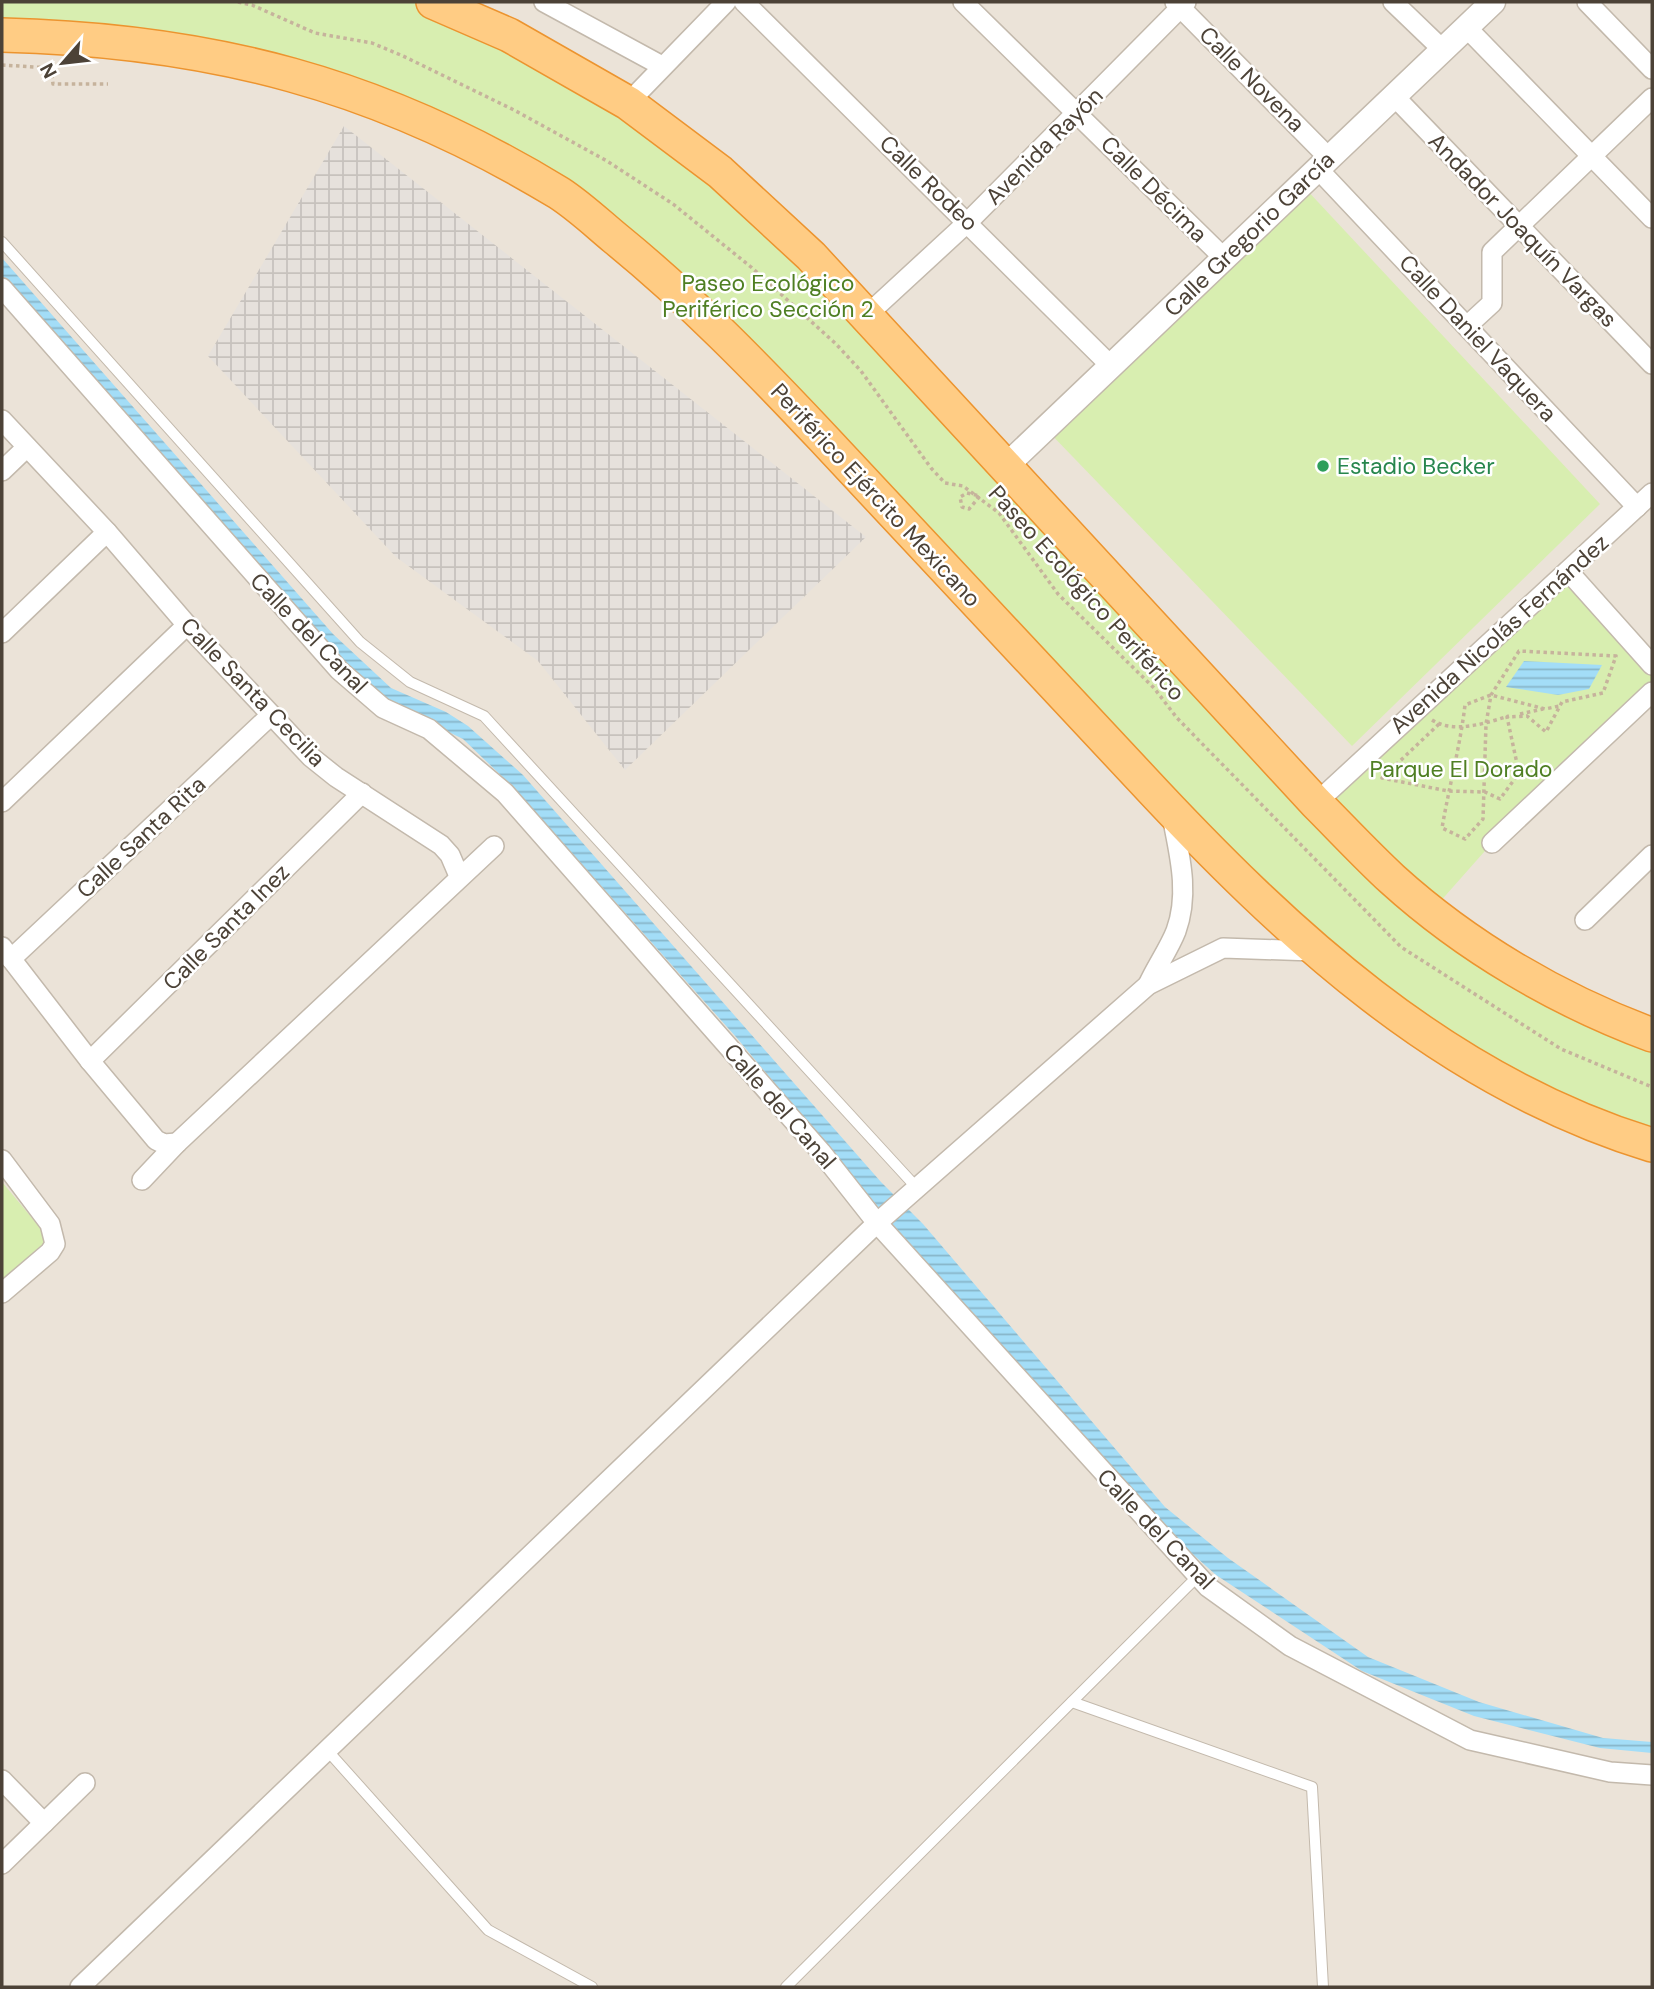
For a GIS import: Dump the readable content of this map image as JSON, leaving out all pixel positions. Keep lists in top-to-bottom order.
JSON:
{
  "streets": {
    "highway": ["Periférico Ejército Mexicano"],
    "street": [
      "Calle Novena",
      "Avenida Rayón",
      "Calle Rodeo",
      "Calle Décima",
      "Andador Joaquín Vargas",
      "Calle Gregorio García",
      "Calle Daniel Vaquera",
      "Calle del Canal",
      "Avenida Nicolás Fernández",
      "Calle Santa Cecilia",
      "Calle Santa Rita",
      "Calle Santa Inez"
    ],
    "path": ["Paseo Ecológico Periférico"]
  },
  "crossings": [
    ["Calle Novena", "Avenida Rayón"],
    ["Calle Novena", "Calle Gregorio García"],
    ["Calle Novena", "Calle Daniel Vaquera"],
    ["Avenida Rayón", "Calle Rodeo"],
    ["Avenida Rayón", "Calle Décima"],
    ["Calle Rodeo", "Calle Gregorio García"],
    ["Calle Décima", "Calle Gregorio García"],
    ["Andador Joaquín Vargas", "Calle Gregorio García"],
    ["Calle Gregorio García", "Calle Daniel Vaquera"],
    ["Calle Daniel Vaquera", "Avenida Nicolás Fernández"],
    ["Calle Santa Cecilia", "Calle Santa Rita"],
    ["Calle Santa Cecilia", "Calle Santa Inez"]
  ],
  "parks": ["Paseo Ecológico Periférico Sección 2", "Parque El Dorado"],
  "places": ["Estadio Becker"],
  "north": "bottom left"
}
